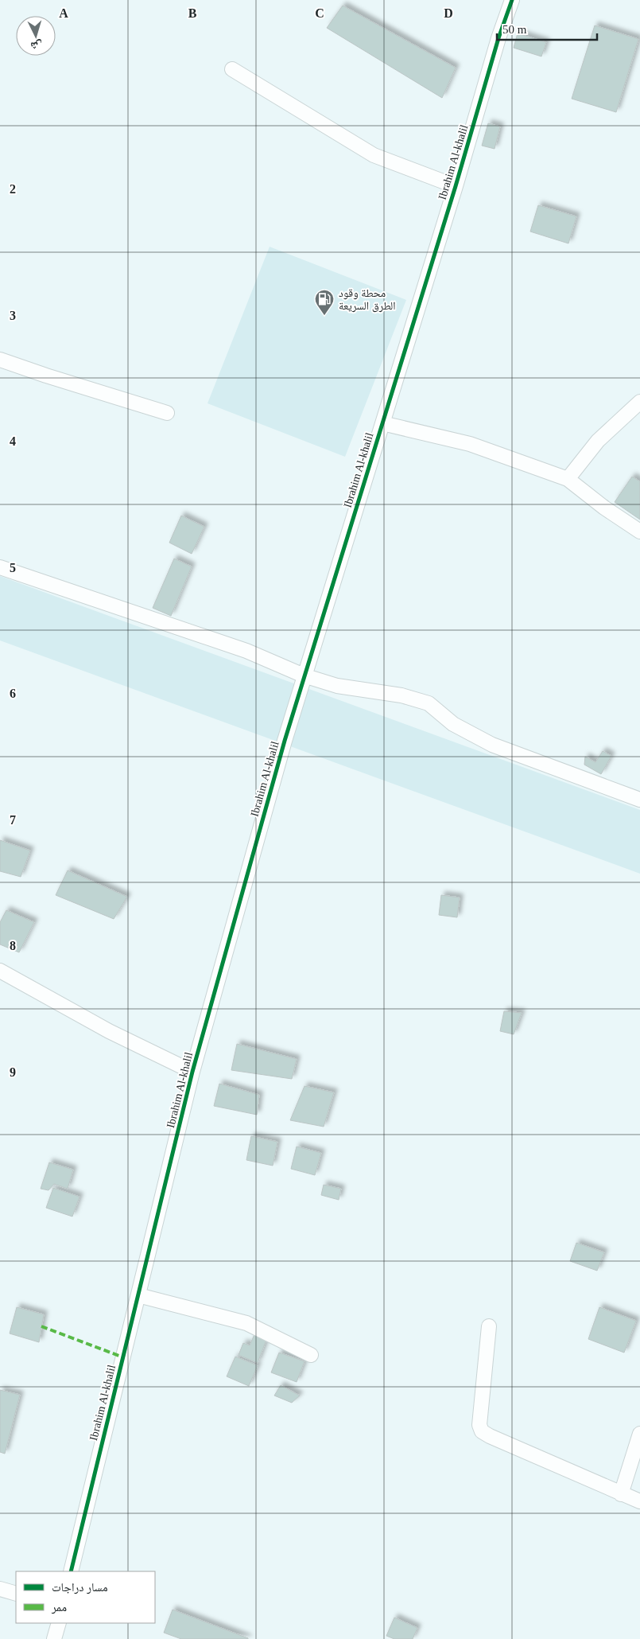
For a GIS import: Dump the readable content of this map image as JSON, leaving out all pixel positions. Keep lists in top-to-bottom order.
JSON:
{
  "streets": {
    "street": ["Ibrahim Al-khalil"]
  },
  "places": {
    "fuel station": ["محطة وقود الطرق السريعة"]
  },
  "legend": ["مسار دراجات", "ممر"],
  "scale_bar": "50 m",
  "north": "bottom",
  "grid": {
    "columns": [
      "A",
      "B",
      "C",
      "D"
    ],
    "rows": [
      "2",
      "3",
      "4",
      "5",
      "6",
      "7",
      "8",
      "9"
    ]
  }
}
